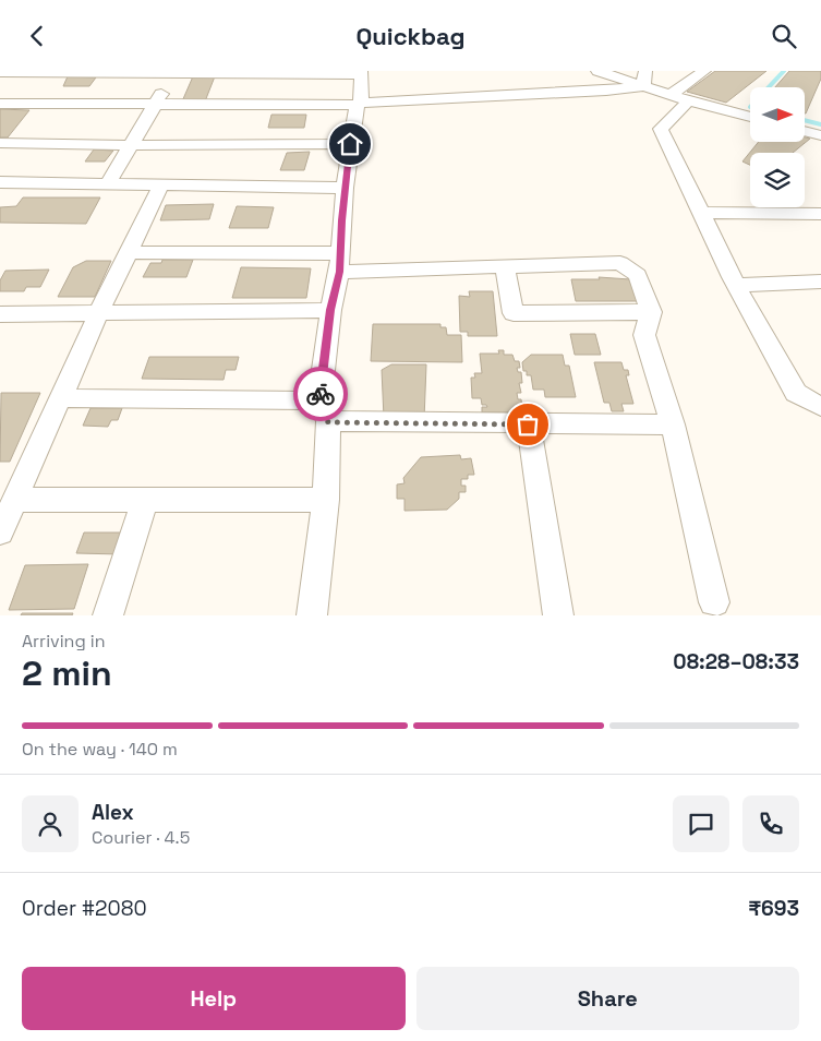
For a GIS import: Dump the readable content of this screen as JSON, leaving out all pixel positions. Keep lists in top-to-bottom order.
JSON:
{
  "north": "right",
  "page": {
    "header": "Quickbag",
    "heading": ["2 min", "Arriving in", "08:28–08:33"],
    "panel": [
      "Alex",
      "Courier · 4.5",
      "Order #2080",
      "₹693"
    ],
    "bar": "On the way · 140 m",
    "buttons": ["Help", "Share"]
  }
}
